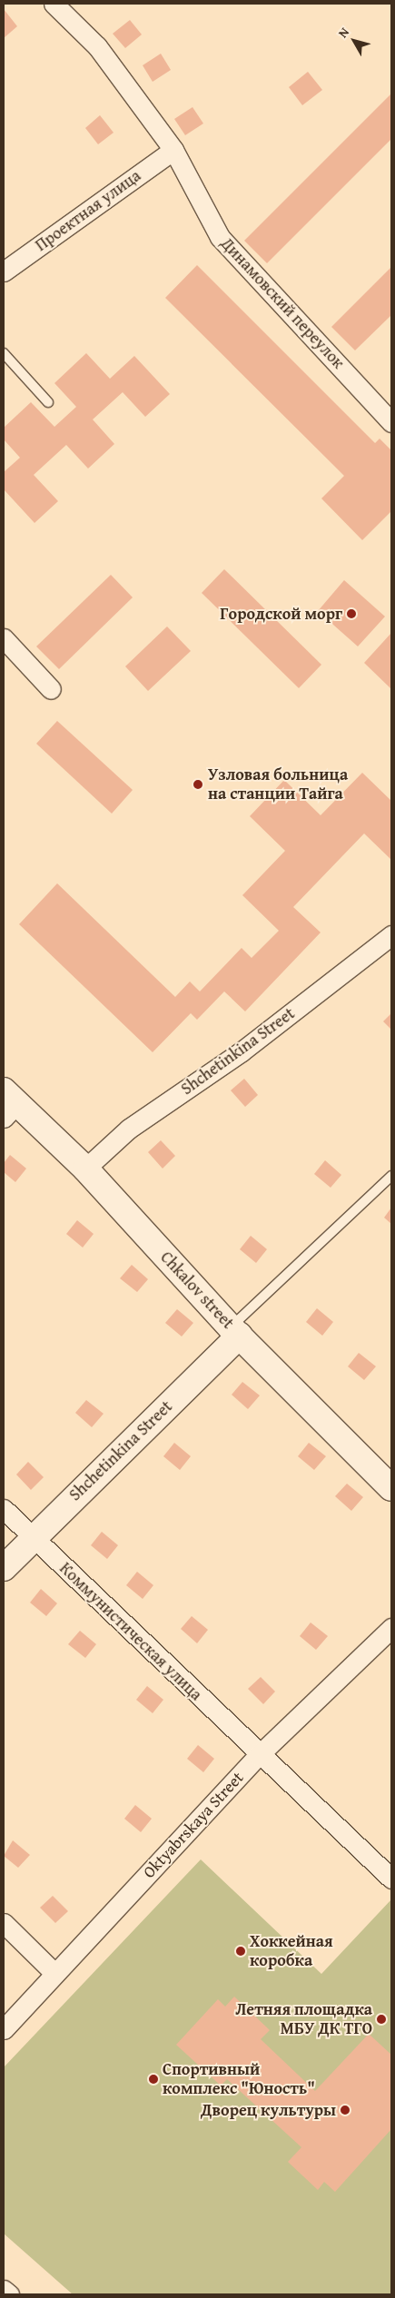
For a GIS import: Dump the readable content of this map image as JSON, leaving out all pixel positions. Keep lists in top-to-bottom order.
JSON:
{
  "streets": {
    "street": [
      "Проектная улица",
      "Динамовский переулок",
      "Shchetinkina Street",
      "Chkalov street",
      "Коммунистическая улица",
      "Oktyabrskaya Street"
    ]
  },
  "crossings": [
    ["Проектная улица", "Динамовский переулок"],
    ["Shchetinkina Street", "Chkalov street"],
    ["Shchetinkina Street", "Коммунистическая улица"],
    ["Коммунистическая улица", "Oktyabrskaya Street"]
  ],
  "places": [
    "Городской морг",
    "Узловая больница на станции Тайга",
    "Хоккейная коробка",
    "Летняя площадка МБУ ДК ТГО",
    "Спортивный комплекс \"Юность\"",
    "Дворец культуры"
  ],
  "north": "top left"
}
